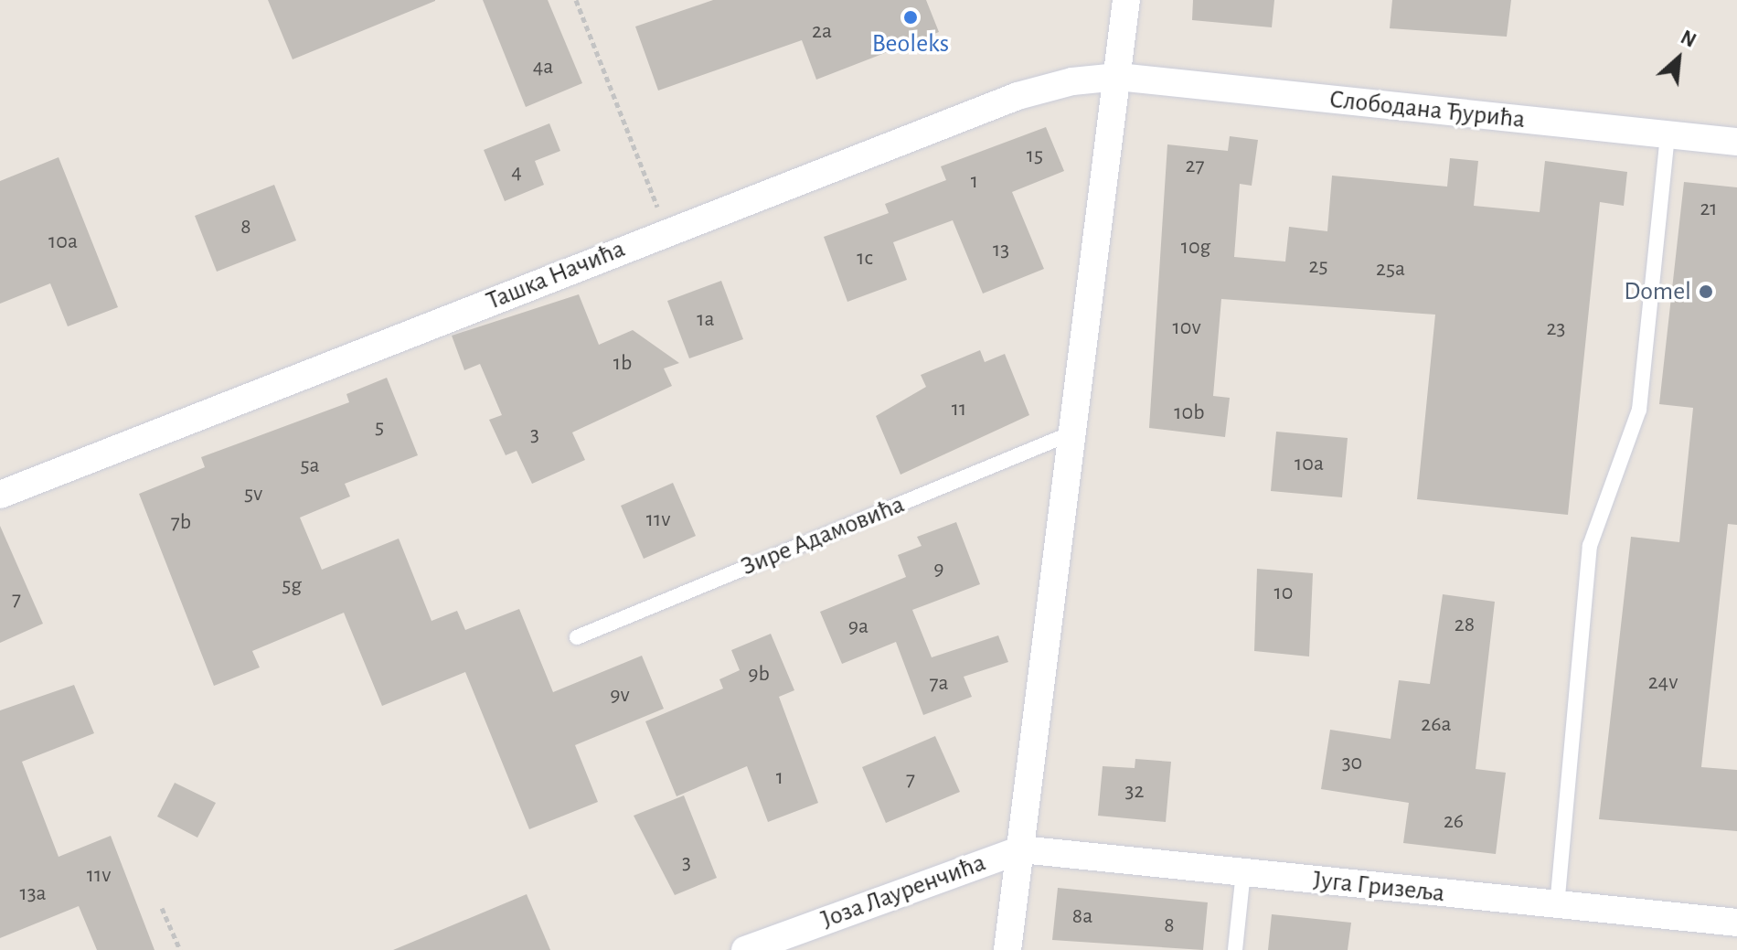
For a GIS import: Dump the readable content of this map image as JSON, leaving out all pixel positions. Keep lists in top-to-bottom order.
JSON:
{
  "streets": {
    "street": [
      "Слободана Ђурића",
      "Ташка Начића",
      "Југа Гризеља",
      "Јоза Лауренчића"
    ],
    "lane": ["Зире Адамовића"]
  },
  "crossings": [
    ["Слободана Ђурића", "Ташка Начића"],
    ["Југа Гризеља", "Јоза Лауренчића"]
  ],
  "places": ["Beoleks", "Domel"],
  "house_numbers": [
    "2a",
    "4a",
    "15",
    "27",
    "4",
    "1",
    "21",
    "8",
    "10a",
    "10g",
    "13",
    "1c",
    "25",
    "25a",
    "1a",
    "10v",
    "23",
    "1b",
    "11",
    "10b",
    "5",
    "3",
    "10a",
    "5a",
    "5v",
    "11v",
    "7b",
    "9",
    "5g",
    "10",
    "7",
    "28",
    "9a",
    "9b",
    "24v",
    "7a",
    "9v",
    "26a",
    "30",
    "1",
    "7",
    "32",
    "26",
    "3",
    "11v",
    "13a",
    "8a",
    "8"
  ],
  "north": "top right"
}
